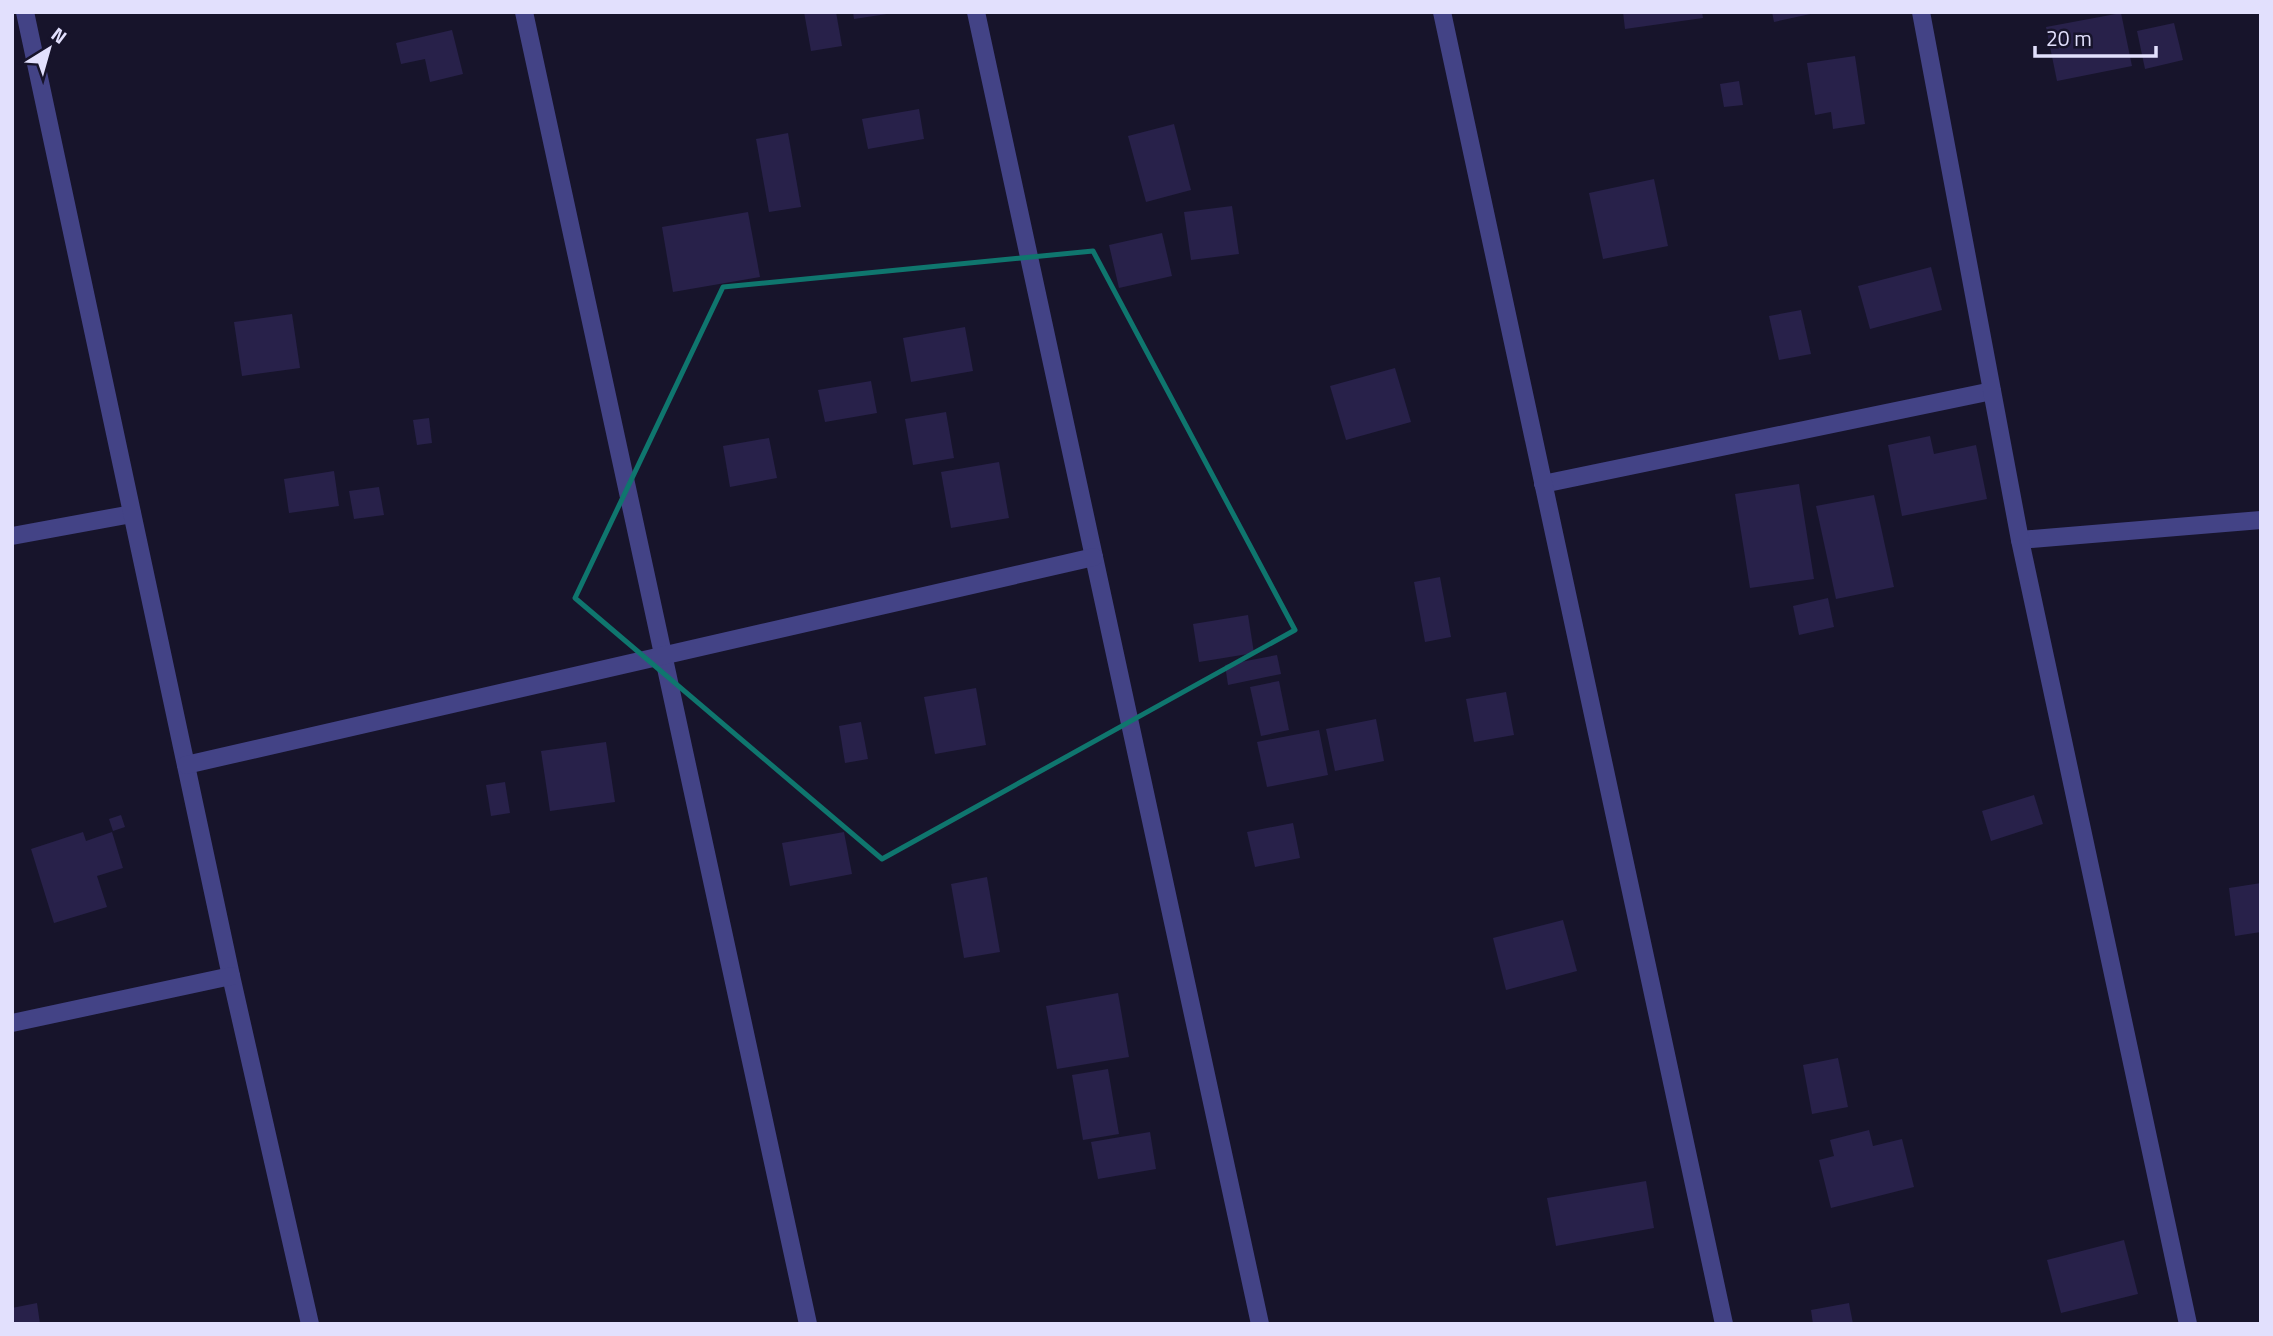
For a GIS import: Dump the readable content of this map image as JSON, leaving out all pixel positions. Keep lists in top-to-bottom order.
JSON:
{
  "scale_bar": "20 m",
  "north": "top right"
}
